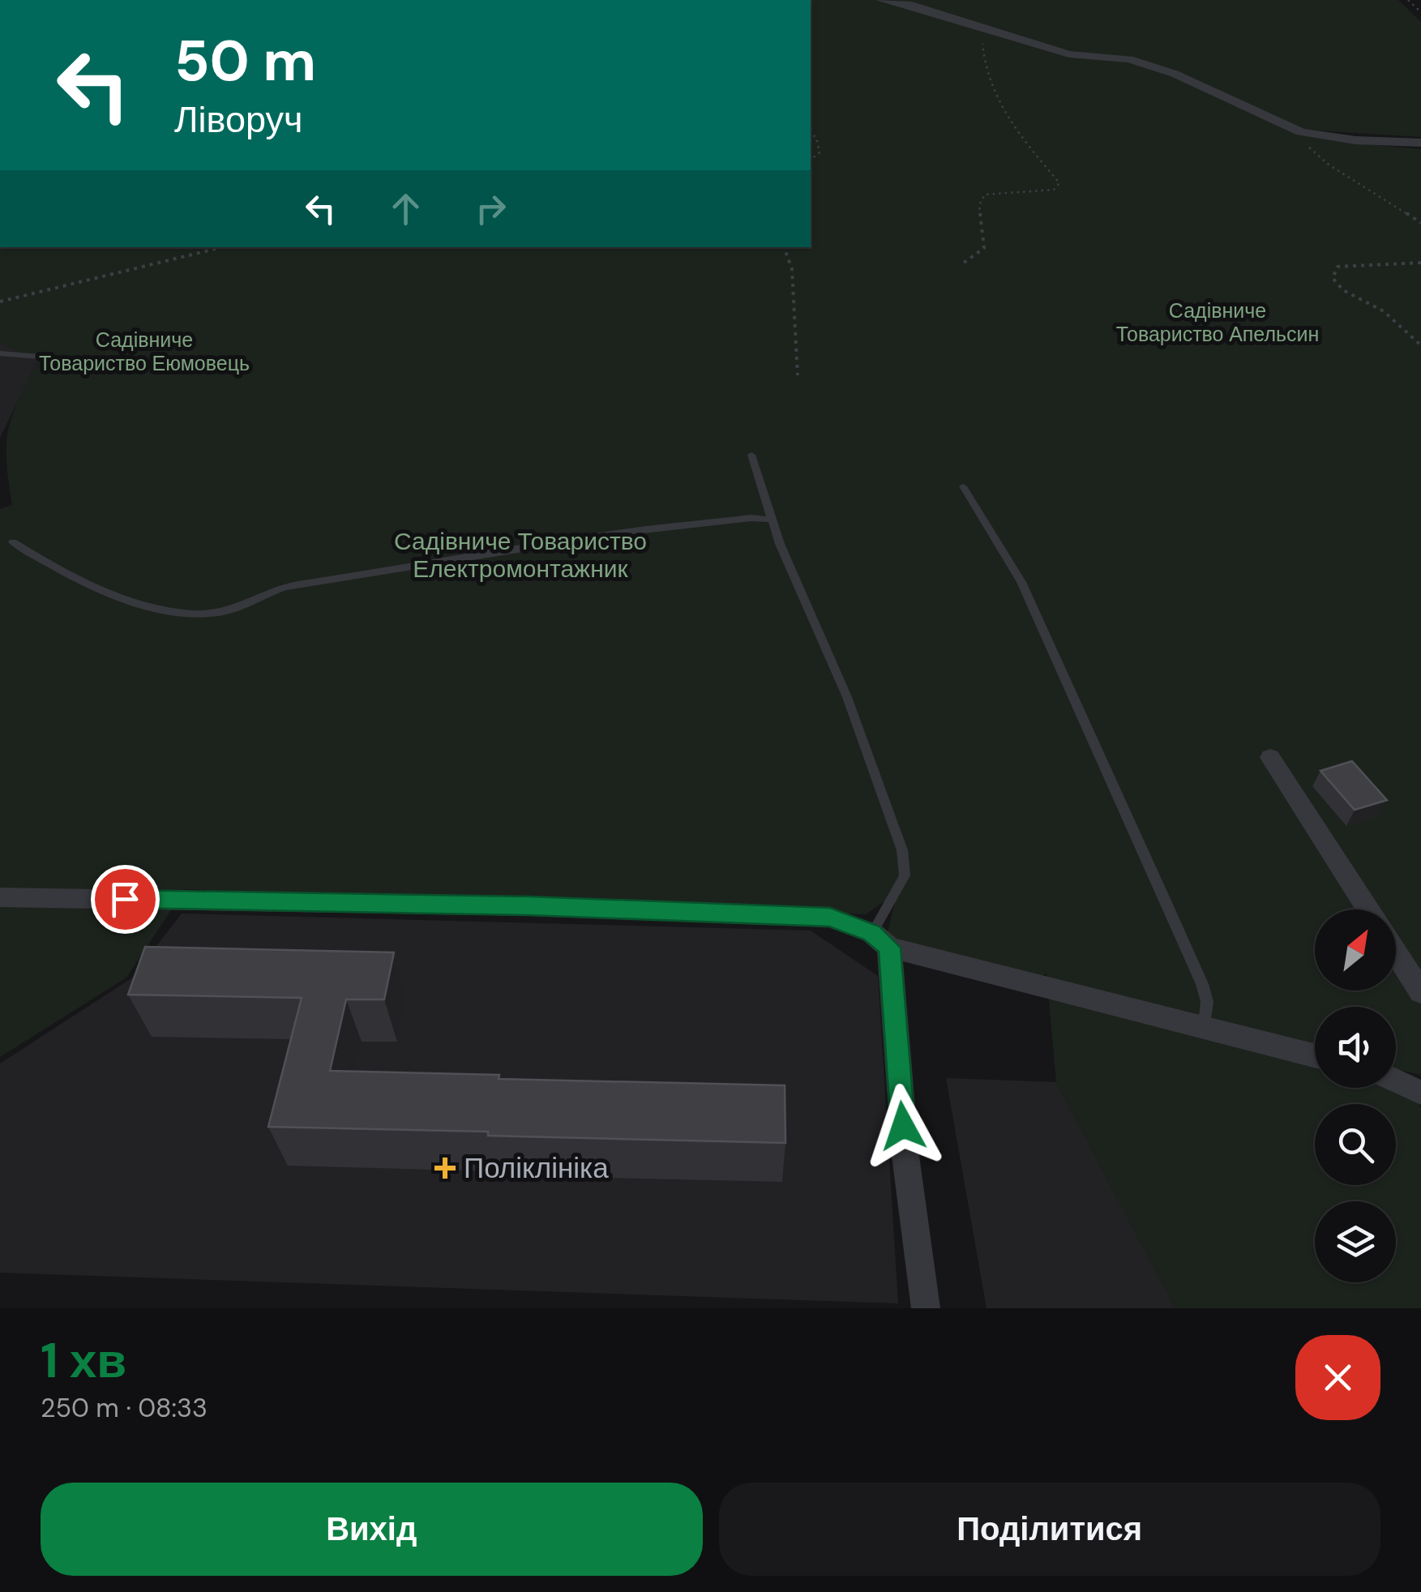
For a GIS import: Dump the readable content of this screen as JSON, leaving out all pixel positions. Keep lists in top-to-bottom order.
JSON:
{
  "parks": ["Садівниче Товариство Апельсин", "Садівниче Товариство Еюмовець", "Садівниче Товариство Електромонтажник"],
  "places": {
    "health": ["Поліклініка"]
  },
  "north": "top right",
  "page": {
    "turn": ["50 m", "Ліворуч"],
    "heading": ["1 хв", "250 m · 08:33"],
    "buttons": ["Вихід", "Поділитися"]
  }
}
